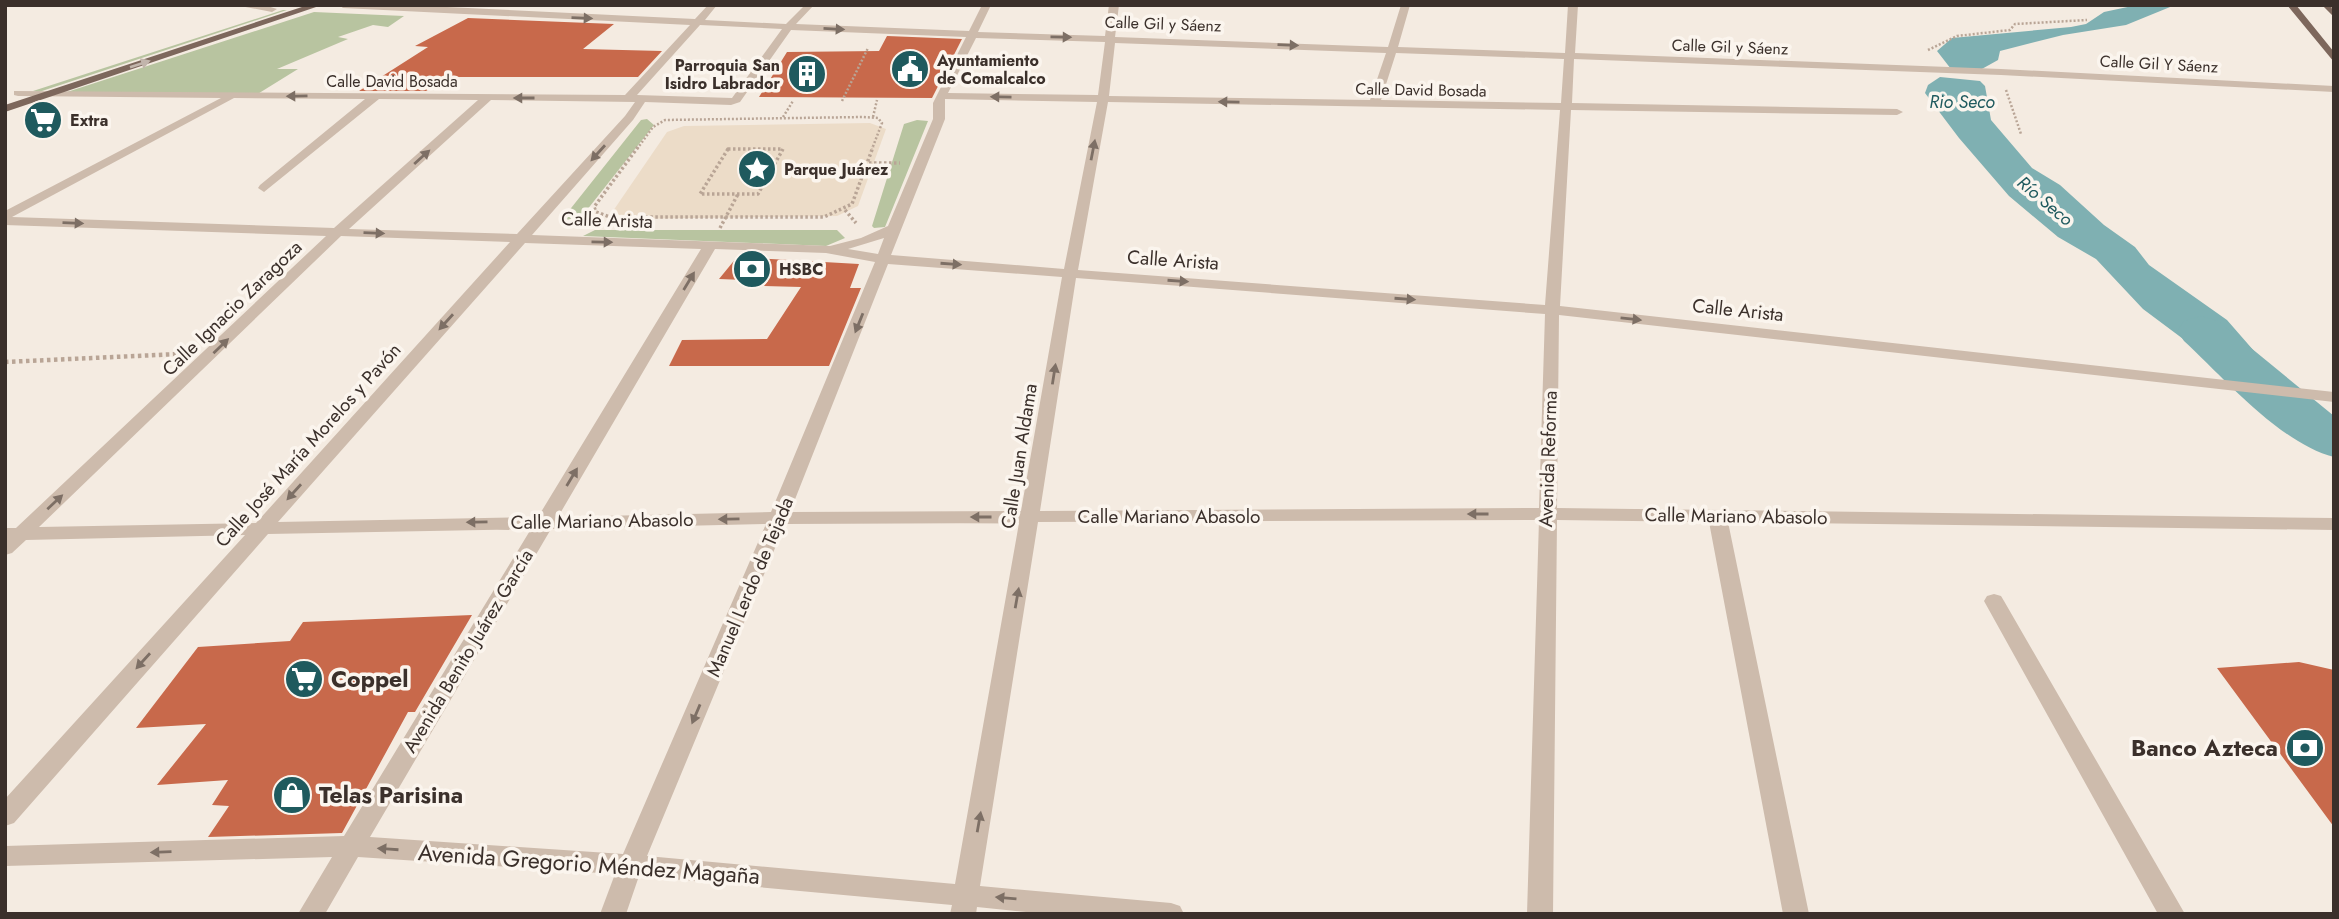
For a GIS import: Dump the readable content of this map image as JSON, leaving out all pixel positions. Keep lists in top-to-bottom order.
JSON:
{
  "streets": {
    "street": [
      "Calle Gil y Sáenz",
      "Calle Gil Y Sáenz",
      "Calle David Bosada",
      "Calle Arista",
      "Calle Ignacio Zaragoza",
      "Calle José María Morelos y Pavón",
      "Calle Juan Aldama",
      "Avenida Reforma",
      "Calle Mariano Abasolo",
      "Manuel Lerdo de Tejada",
      "Avenida Benito Juárez García",
      "Avenida Gregorio Méndez Magaña"
    ]
  },
  "crossings": [
    ["Calle Gil y Sáenz", "Calle Gil Y Sáenz"],
    ["Calle Gil y Sáenz", "Calle David Bosada"],
    ["Calle Gil y Sáenz", "Calle José María Morelos y Pavón"],
    ["Calle Gil y Sáenz", "Calle Juan Aldama"],
    ["Calle Gil y Sáenz", "Avenida Reforma"],
    ["Calle Gil y Sáenz", "Manuel Lerdo de Tejada"],
    ["Calle David Bosada", "Calle Ignacio Zaragoza"],
    ["Calle David Bosada", "Calle José María Morelos y Pavón"],
    ["Calle David Bosada", "Calle Juan Aldama"],
    ["Calle David Bosada", "Avenida Reforma"],
    ["Calle David Bosada", "Manuel Lerdo de Tejada"],
    ["Calle Arista", "Calle Ignacio Zaragoza"],
    ["Calle Arista", "Calle José María Morelos y Pavón"],
    ["Calle Arista", "Calle Juan Aldama"],
    ["Calle Arista", "Avenida Reforma"],
    ["Calle Arista", "Manuel Lerdo de Tejada"],
    ["Calle Arista", "Avenida Benito Juárez García"],
    ["Calle Ignacio Zaragoza", "Calle Mariano Abasolo"],
    ["Calle José María Morelos y Pavón", "Calle Mariano Abasolo"],
    ["Calle Juan Aldama", "Calle Mariano Abasolo"],
    ["Calle Juan Aldama", "Avenida Gregorio Méndez Magaña"],
    ["Avenida Reforma", "Calle Mariano Abasolo"],
    ["Calle Mariano Abasolo", "Manuel Lerdo de Tejada"],
    ["Calle Mariano Abasolo", "Avenida Benito Juárez García"],
    ["Manuel Lerdo de Tejada", "Avenida Gregorio Méndez Magaña"],
    ["Avenida Benito Juárez García", "Avenida Gregorio Méndez Magaña"]
  ],
  "one_way": [
    "Calle Gil y Sáenz",
    "Calle David Bosada",
    "Calle Arista",
    "Calle Ignacio Zaragoza",
    "Calle José María Morelos y Pavón",
    "Calle Juan Aldama",
    "Calle Mariano Abasolo",
    "Manuel Lerdo de Tejada",
    "Avenida Benito Juárez García",
    "Avenida Gregorio Méndez Magaña"
  ],
  "water": ["Rio Seco", "Río Seco"],
  "places": {
    "public building": ["Ayuntamiento de Comalcalco"],
    "building": ["Parroquia San Isidro Labrador"],
    "supermarket": ["Extra", "Coppel"],
    "place": ["Parque Juárez"],
    "bank": ["HSBC", "Banco Azteca"],
    "shop": ["Telas Parisina"]
  }
}
